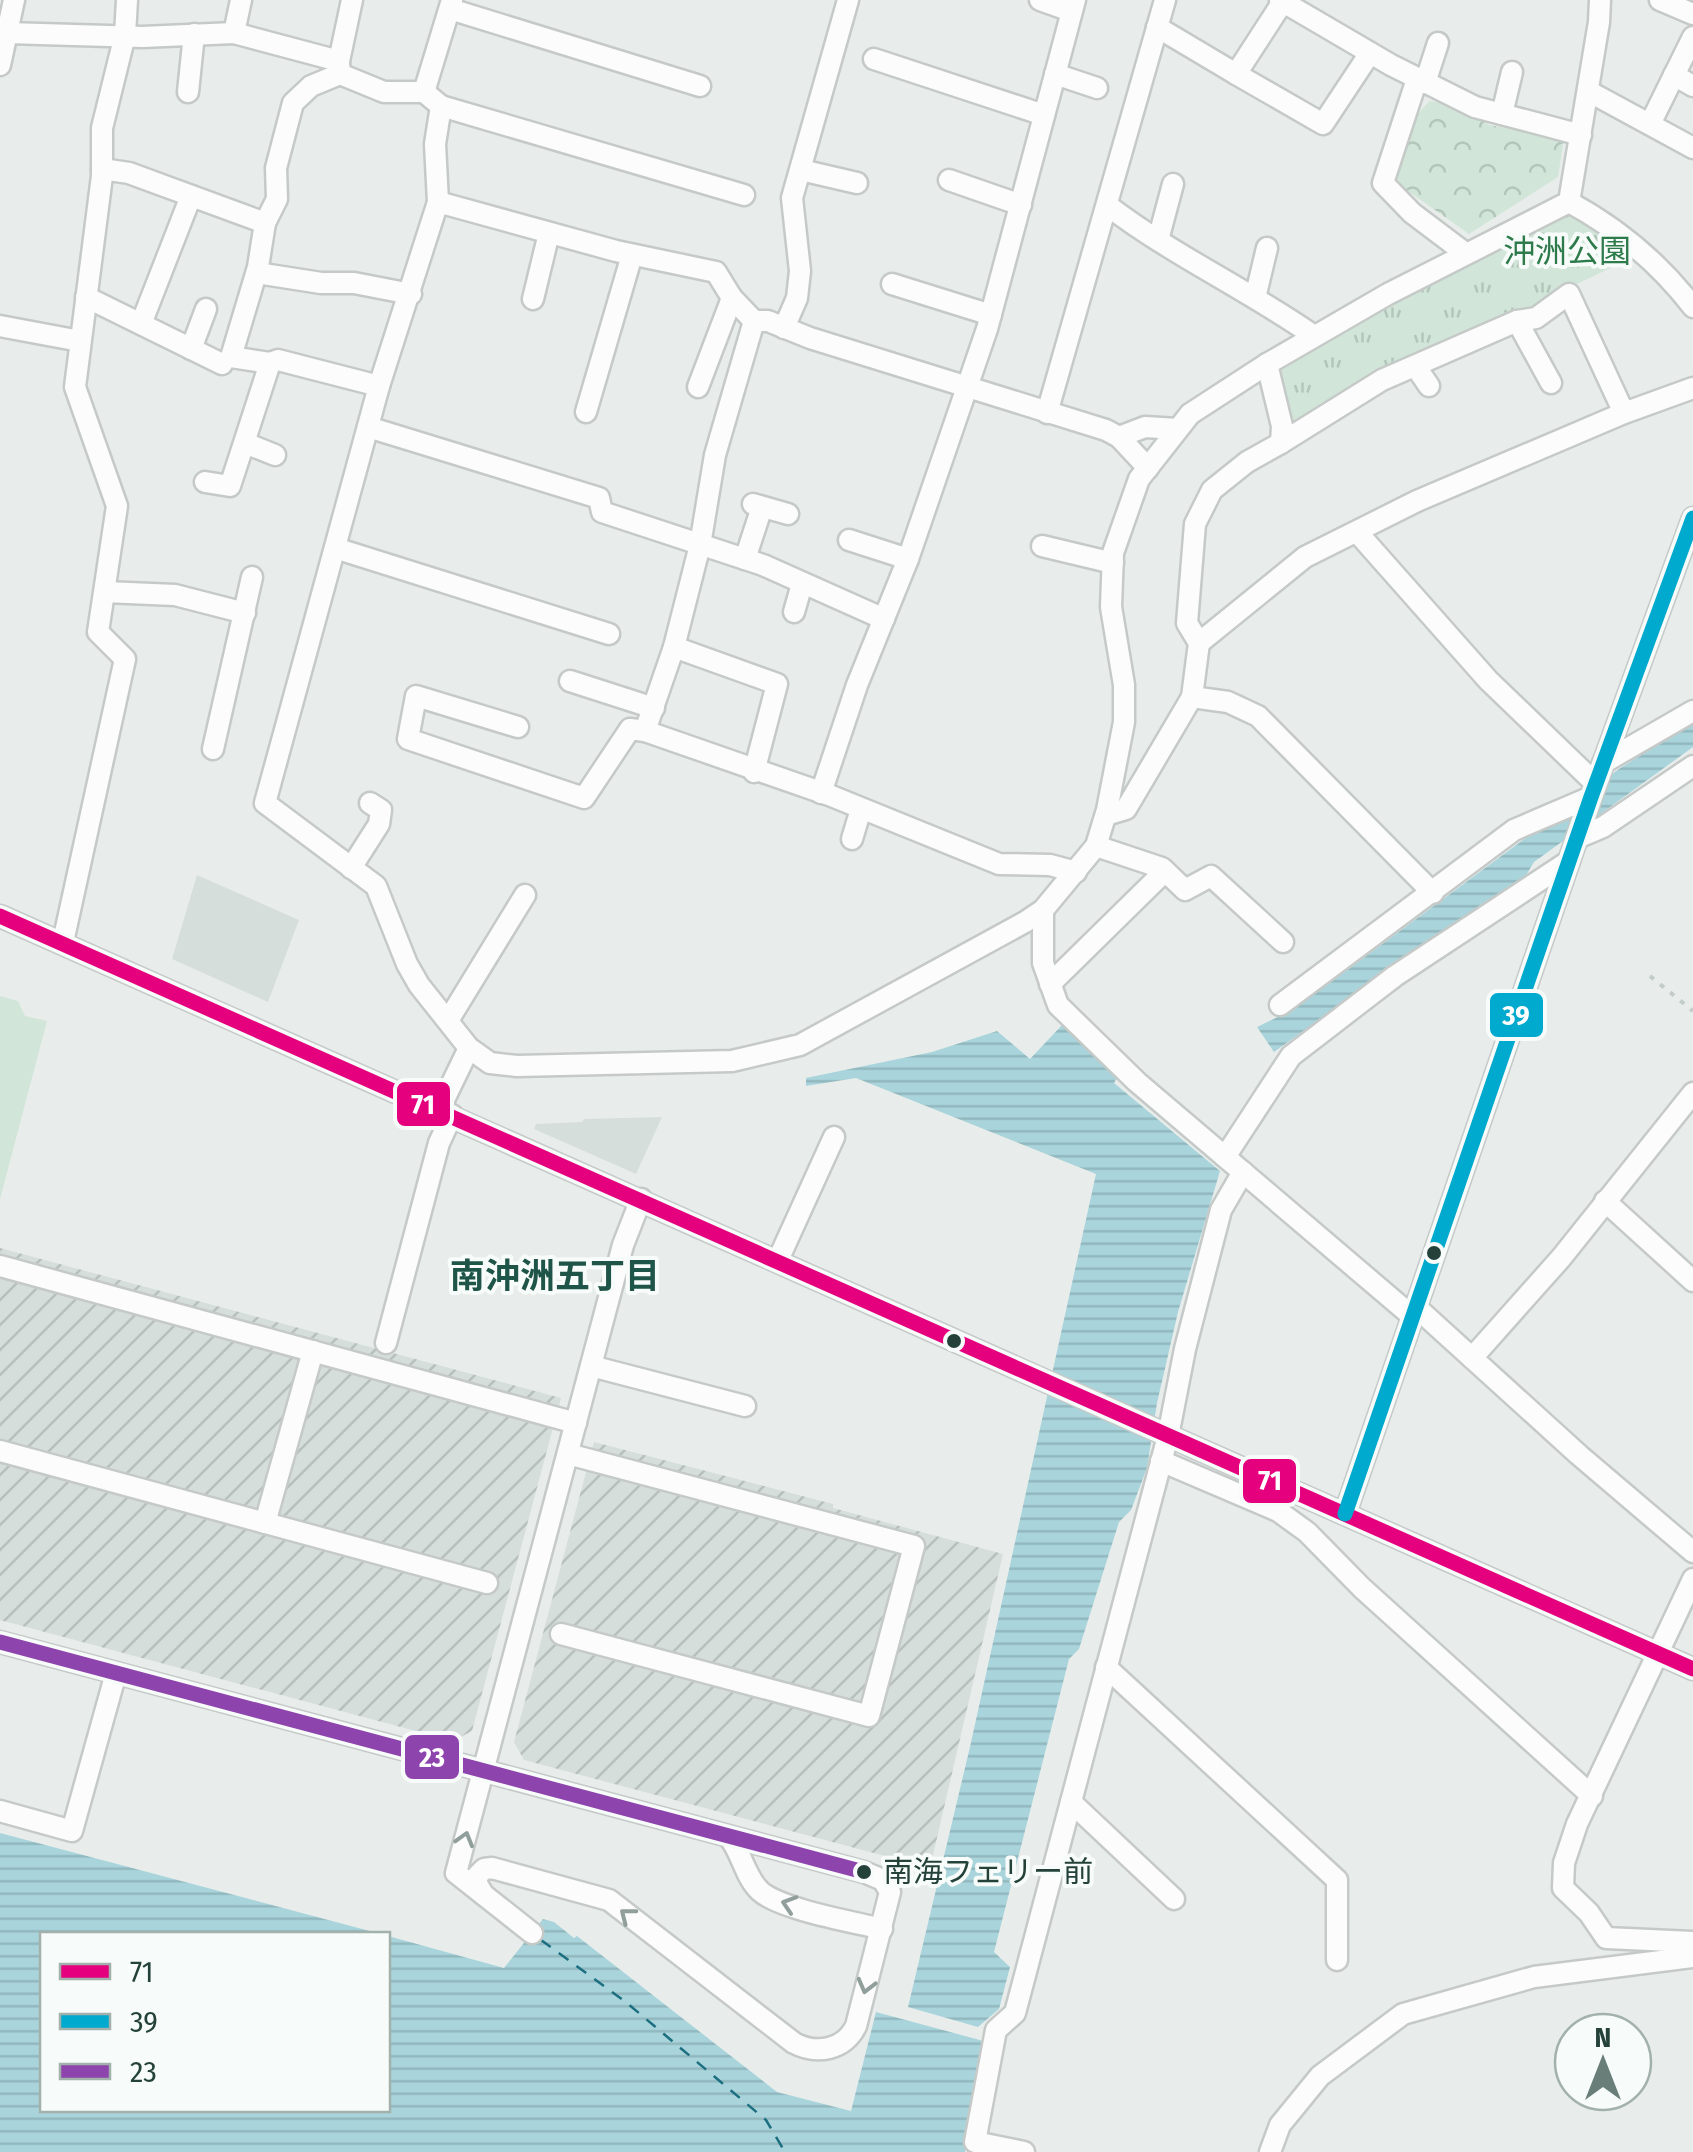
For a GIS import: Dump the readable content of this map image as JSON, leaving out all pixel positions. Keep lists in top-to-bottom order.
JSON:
{
  "districts": ["南沖洲五丁目"],
  "parks": ["沖洲公園"],
  "places": ["南海フェリー前"],
  "lines": ["transit line 39", "transit line 71", "transit line 23"],
  "legend": ["71", "39", "23"],
  "north": "top"
}
